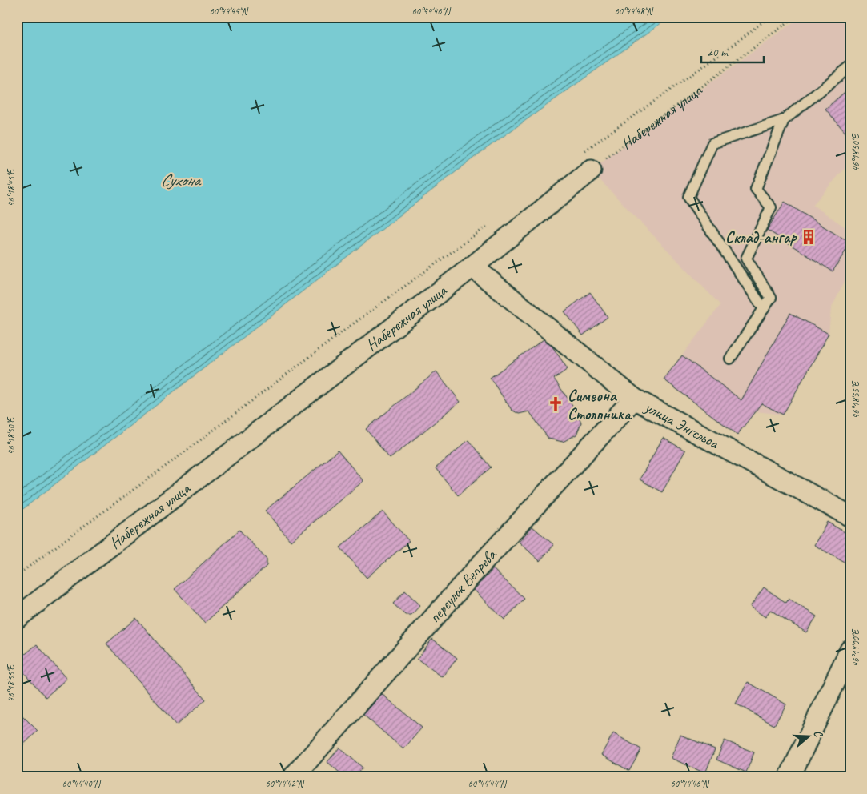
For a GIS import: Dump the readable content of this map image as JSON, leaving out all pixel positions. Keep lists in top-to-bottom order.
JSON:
{
  "streets": {
    "street": ["Набережная улица", "улица Энгельса", "переулок Вепрева"]
  },
  "crossings": [
    ["Набережная улица", "улица Энгельса"],
    ["улица Энгельса", "переулок Вепрева"]
  ],
  "water": ["Сухона"],
  "places": {
    "building": ["Склад-ангар"],
    "church": ["Симеона Столпника"]
  },
  "scale_bar": "20 m",
  "north": "right",
  "coordinates": [
    "60°44'44\"N",
    "60°44'46\"N",
    "60°44'48\"N",
    "46°18'50\"E",
    "46°18'45\"E",
    "46°18'55\"E",
    "46°19'00\"E",
    "60°44'40\"N",
    "60°44'42\"N"
  ]
}
